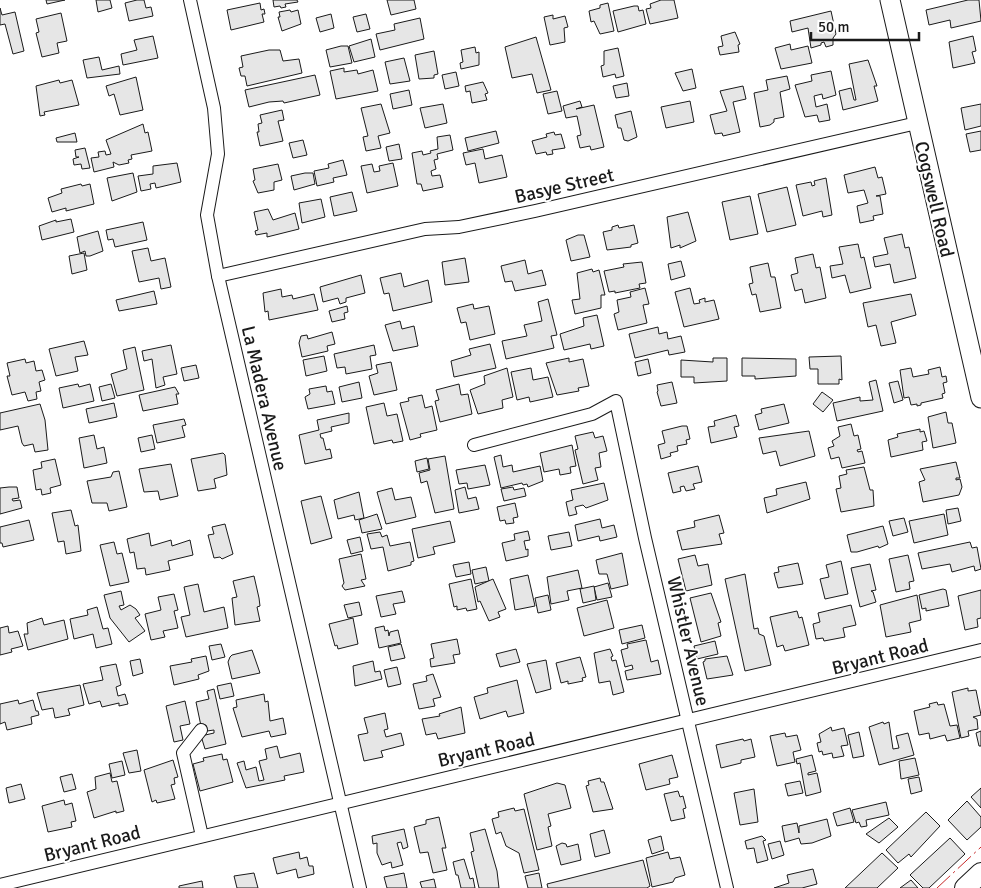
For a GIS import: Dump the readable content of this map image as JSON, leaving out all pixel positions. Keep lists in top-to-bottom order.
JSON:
{
  "streets": {
    "street": [
      "Basye Street",
      "Cogswell Road",
      "La Madera Avenue",
      "Whistler Avenue",
      "Bryant Road"
    ]
  },
  "crossings": [
    ["Basye Street", "Cogswell Road"],
    ["Basye Street", "La Madera Avenue"],
    ["La Madera Avenue", "Bryant Road"],
    ["Whistler Avenue", "Bryant Road"]
  ],
  "scale_bar": "50 m"
}
